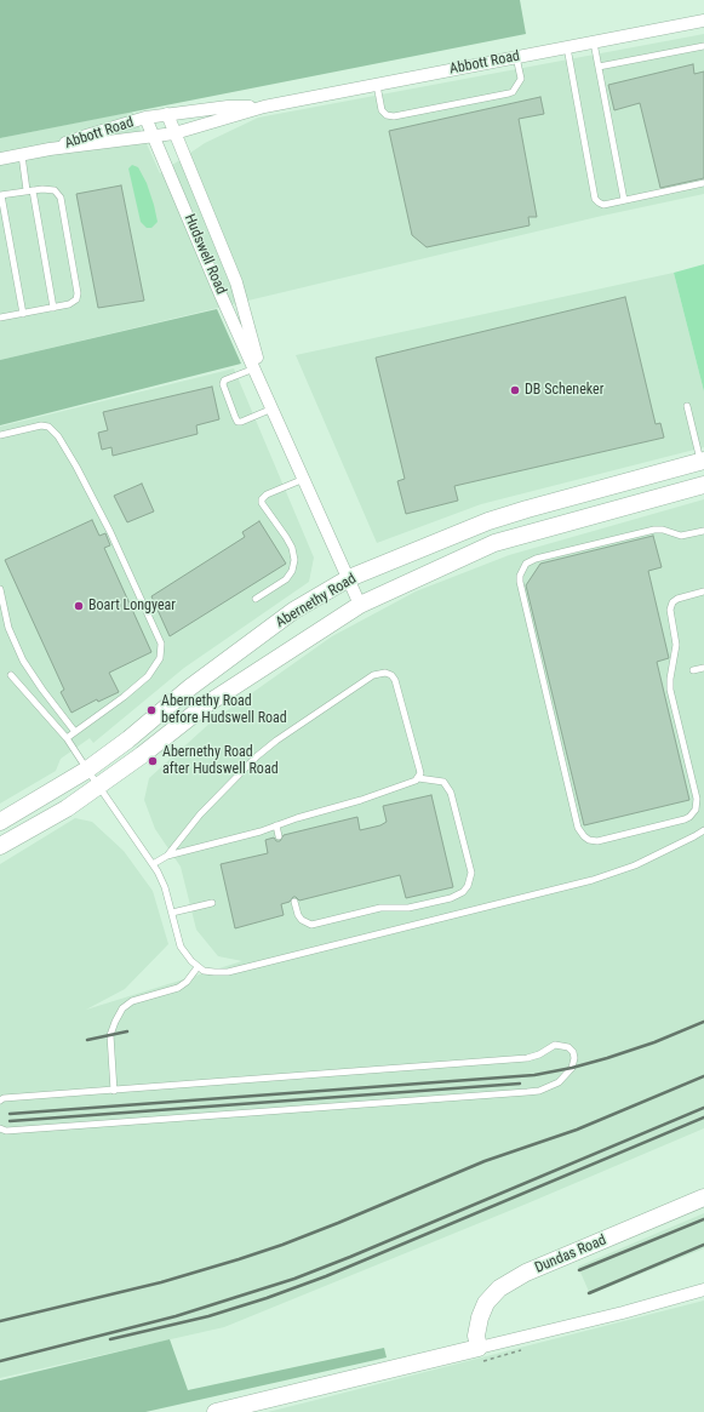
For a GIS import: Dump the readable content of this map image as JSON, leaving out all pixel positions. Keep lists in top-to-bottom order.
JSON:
{
  "streets": {
    "main road": ["Abernethy Road", "Dundas Road"],
    "street": ["Abbott Road", "Hudswell Road"]
  },
  "crossings": [
    ["Abbott Road", "Hudswell Road"],
    ["Hudswell Road", "Abernethy Road"]
  ],
  "places": [
    "DB Scheneker",
    "Boart Longyear",
    "Abernethy Road before Hudswell Road",
    "Abernethy Road after Hudswell Road"
  ]
}
